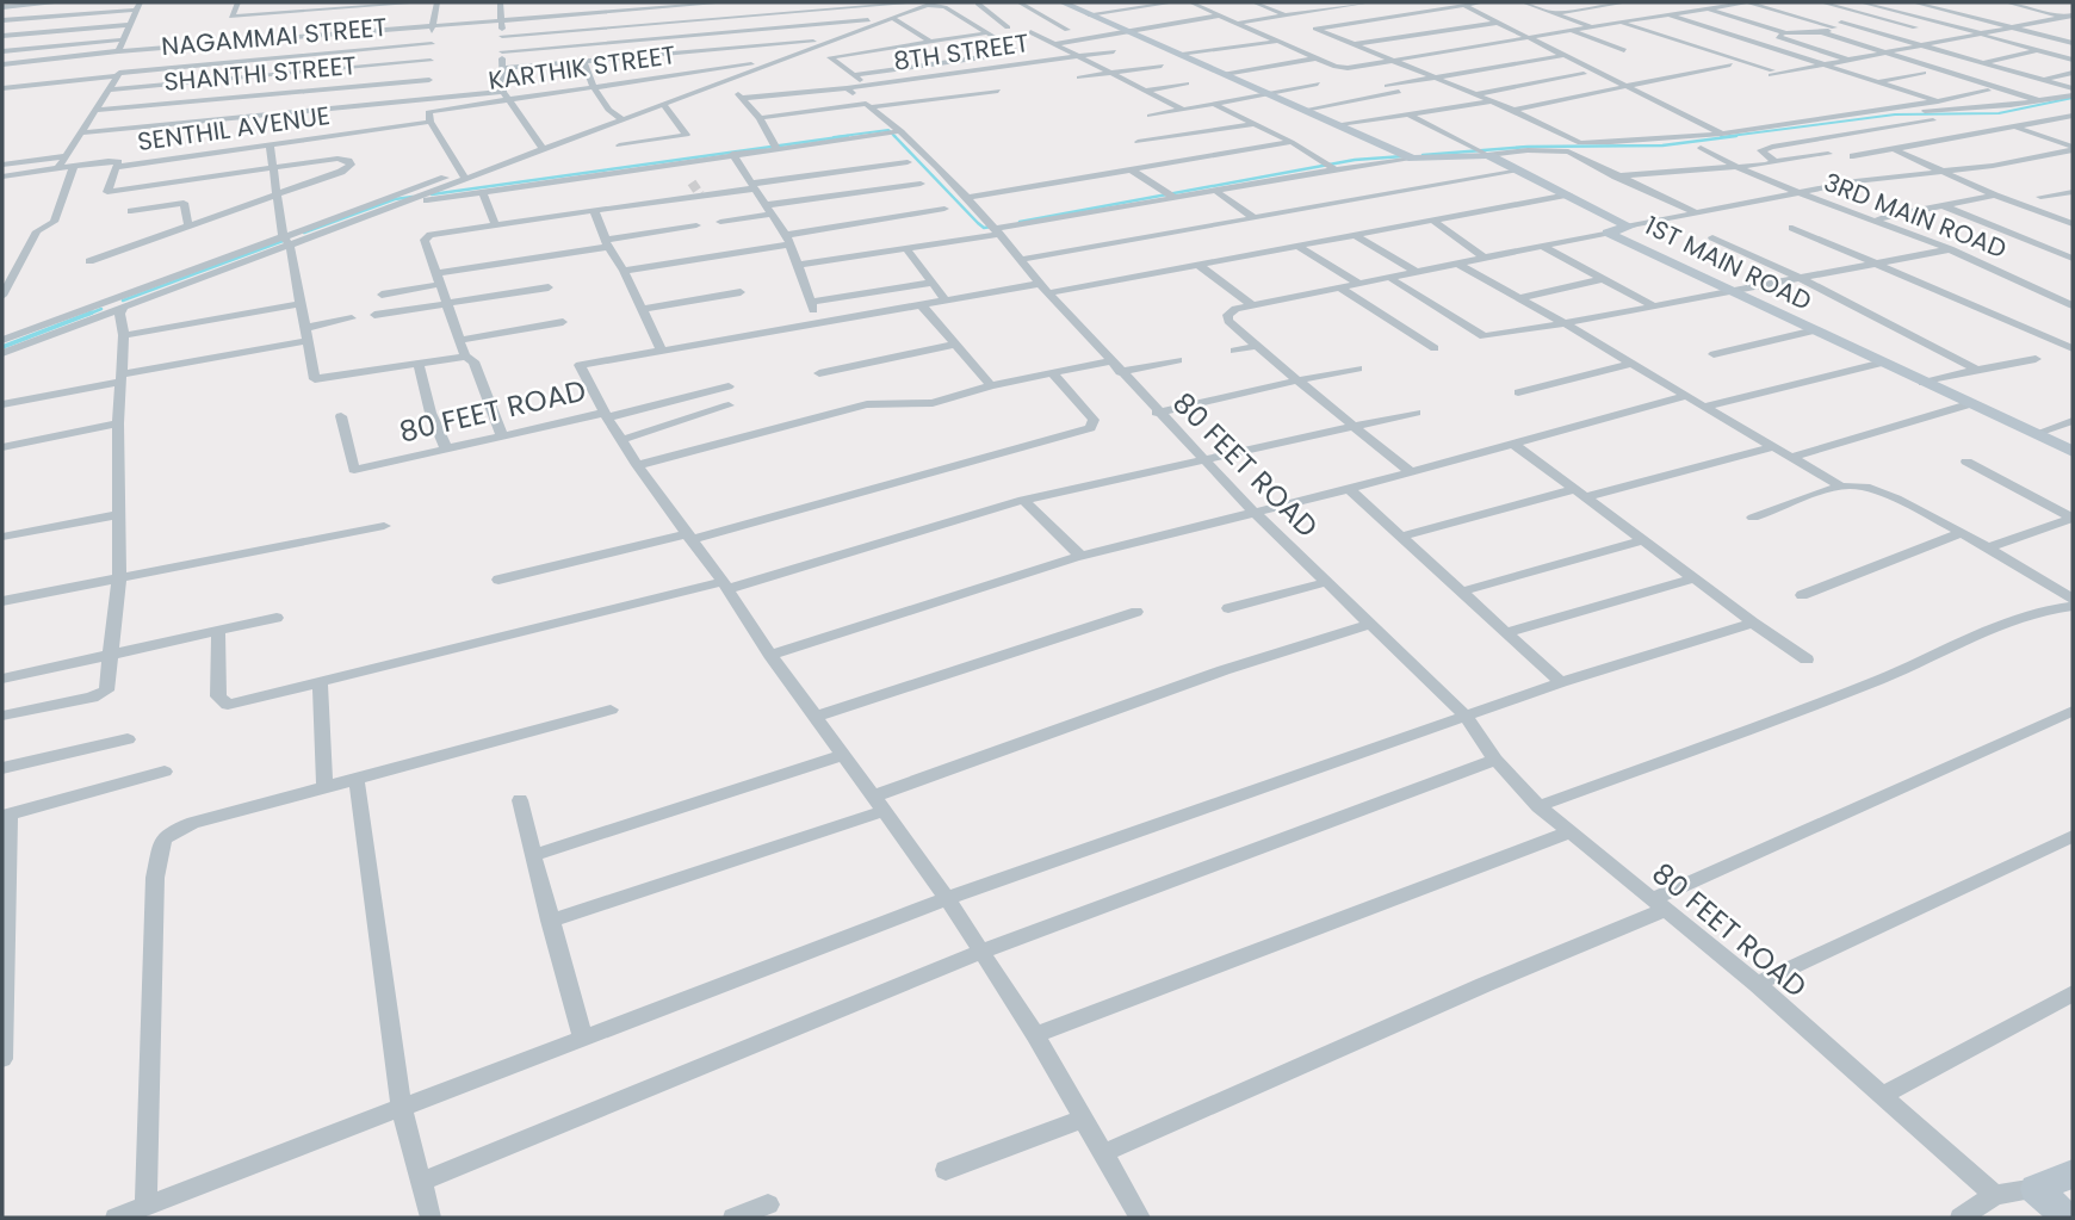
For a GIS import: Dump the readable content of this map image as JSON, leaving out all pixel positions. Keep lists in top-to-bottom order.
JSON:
{
  "streets": {
    "main road": ["1ST MAIN ROAD"],
    "street": [
      "NAGAMMAI STREET",
      "8TH STREET",
      "KARTHIK STREET",
      "SHANTHI STREET",
      "SENTHIL AVENUE",
      "3RD MAIN ROAD",
      "80 FEET ROAD"
    ]
  },
  "crossings": [
    ["KARTHIK STREET", "SENTHIL AVENUE"]
  ]
}
